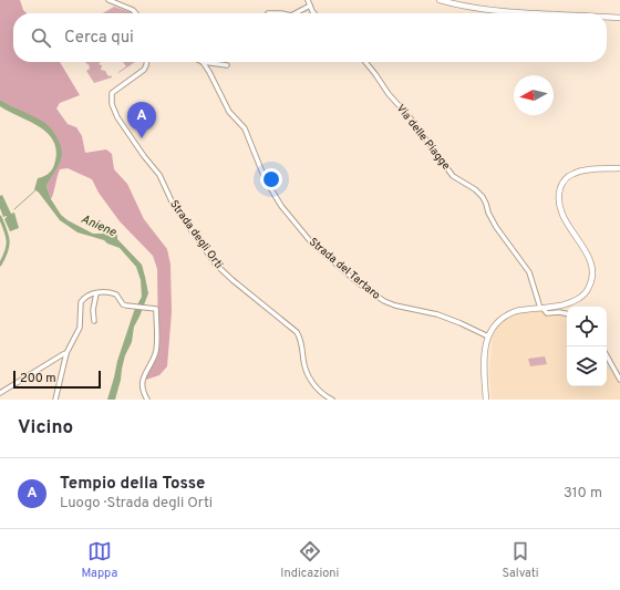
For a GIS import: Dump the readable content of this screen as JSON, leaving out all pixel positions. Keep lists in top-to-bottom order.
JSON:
{
  "streets": {
    "street": ["Via delle Piagge", "Strada degli Orti", "Strada del Tartaro"]
  },
  "water": ["Aniene"],
  "scale_bar": "200 m",
  "north": "left",
  "page": {
    "search": "Cerca qui",
    "pins": "A",
    "scale": "200 m",
    "heading": "Vicino",
    "list": [
      {
        "mark": "A",
        "name": "Tempio della Tosse",
        "note": "Luogo · Strada degli Orti",
        "value": "310 m"
      }
    ],
    "nav": ["Mappa", "Indicazioni", "Salvati"]
  }
}
